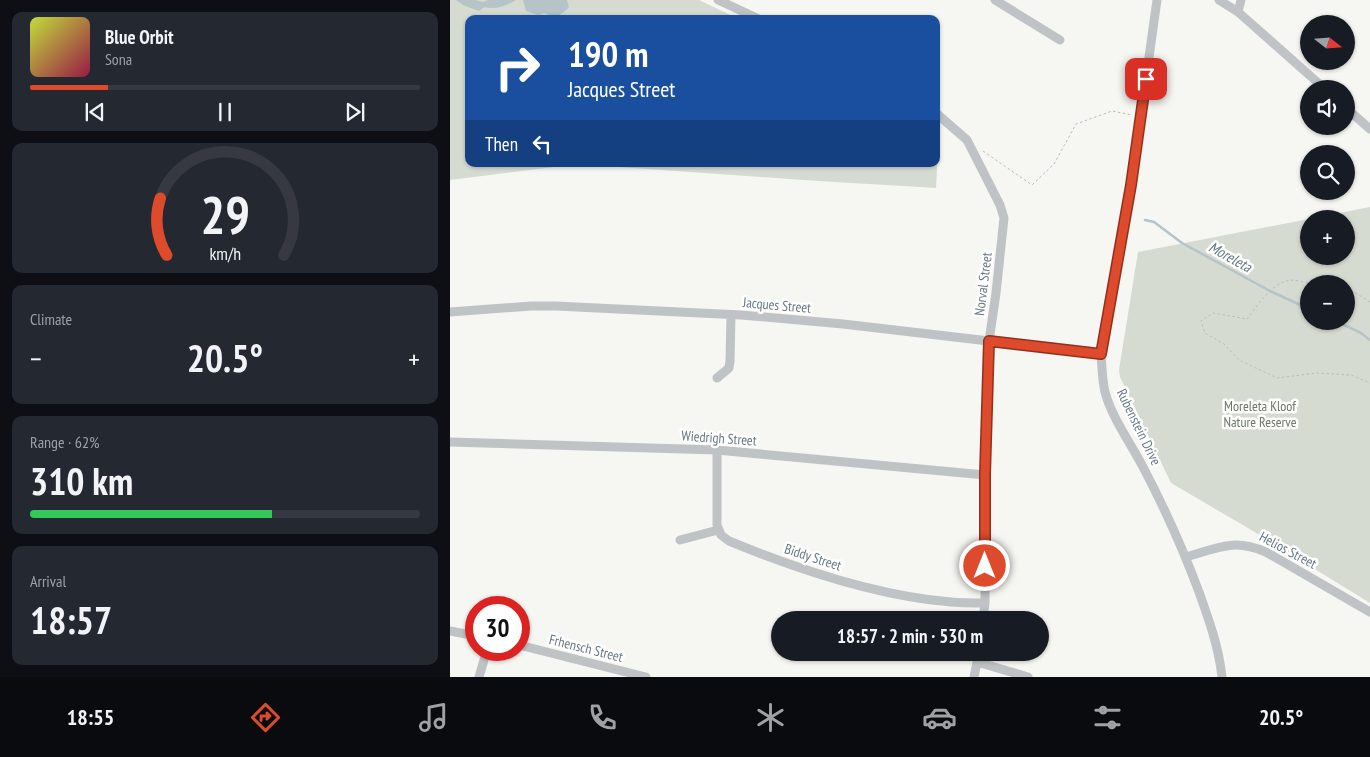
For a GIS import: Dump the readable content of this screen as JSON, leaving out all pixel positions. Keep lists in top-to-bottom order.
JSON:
{
  "streets": {
    "street": [
      "Norval Street",
      "Jacques Street",
      "Rubenstein Drive",
      "Wiedrigh Street",
      "Helios Street",
      "Biddy Street",
      "Frhensch Street"
    ]
  },
  "crossings": [
    ["Norval Street", "Jacques Street"],
    ["Norval Street", "Wiedrigh Street"],
    ["Norval Street", "Biddy Street"],
    ["Jacques Street", "Rubenstein Drive"],
    ["Rubenstein Drive", "Helios Street"]
  ],
  "water": ["Moreleta"],
  "parks": ["Moreleta Kloof Nature Reserve"],
  "north": "right",
  "page": {
    "map_buttons": ["+", "−"],
    "turn": ["190 m", "Jacques Street"],
    "song": ["Blue Orbit", "Sona"],
    "then": "Then",
    "tile": [
      "Climate",
      ["Range · 62%", "310 km"],
      ["Arrival", "18:57"]
    ],
    "heat": ["−", "20.5°", "+"],
    "limit": "30",
    "trip": "18:57 · 2 min · 530 m",
    "tabs": ["18:55", "20.5°"],
    "gauge": ["29", "km/h"]
  }
}
